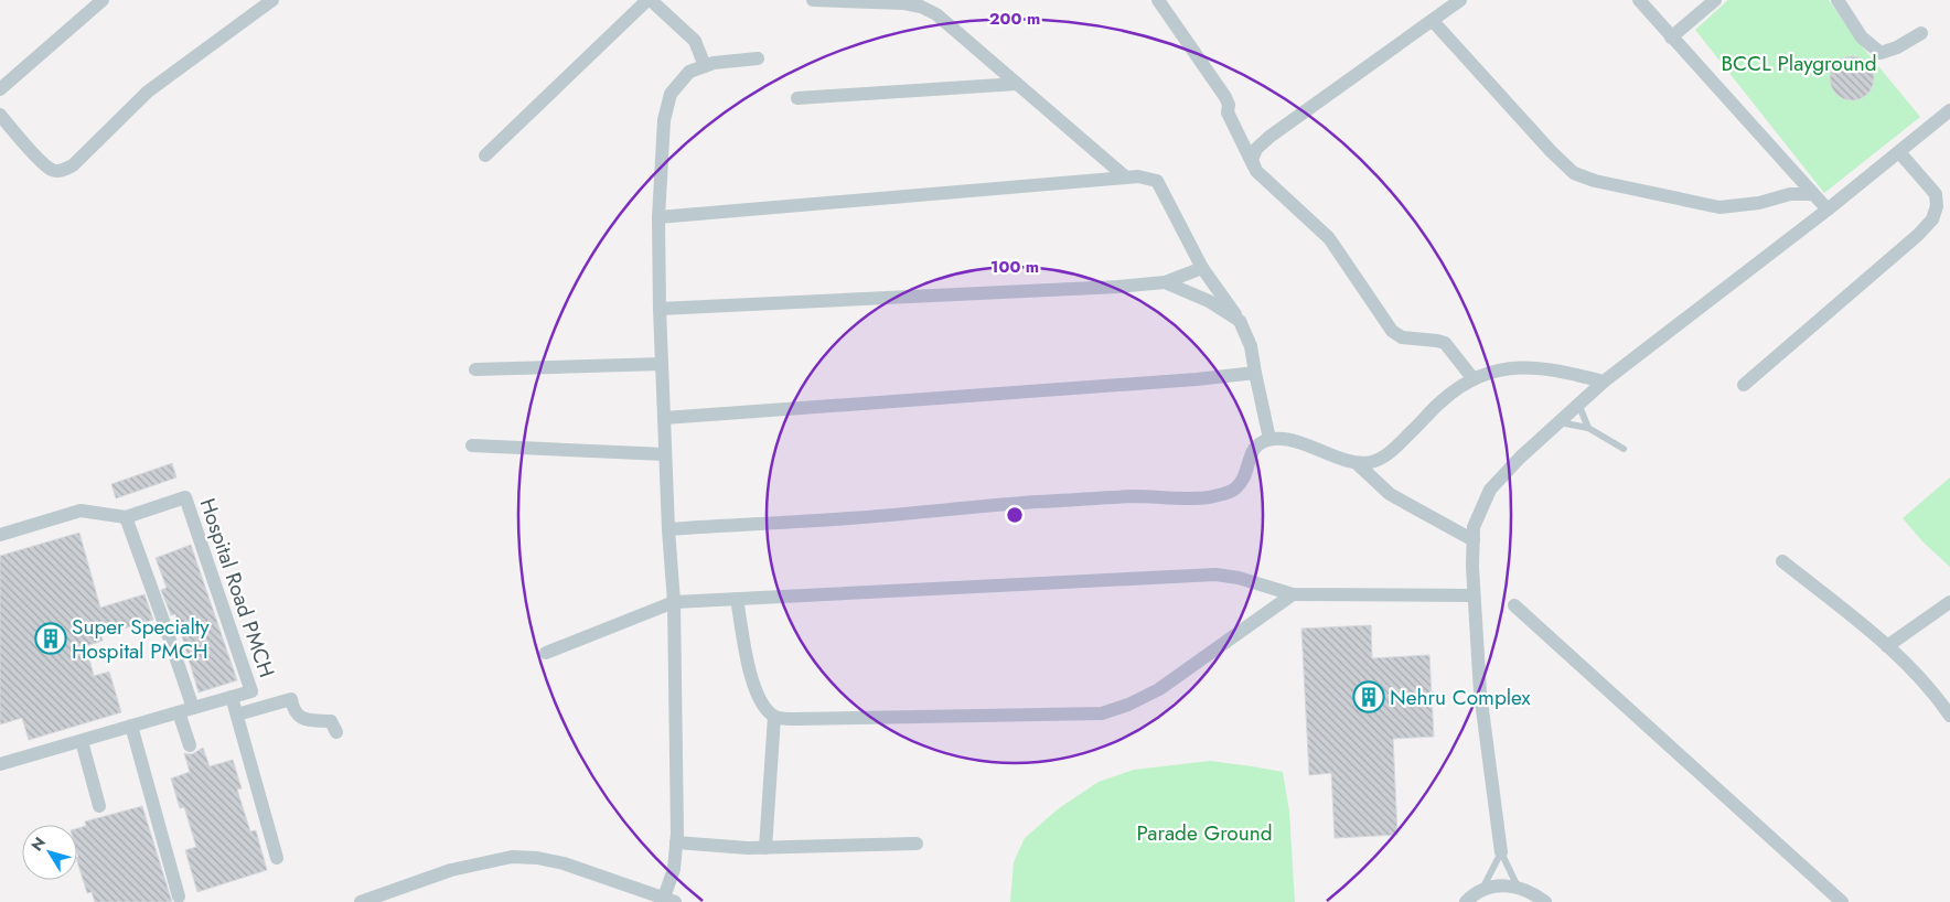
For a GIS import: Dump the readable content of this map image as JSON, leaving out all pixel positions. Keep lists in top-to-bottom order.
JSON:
{
  "streets": {
    "street": ["Hospital Road PMCH"]
  },
  "parks": ["BCCL Playground", "Parade Ground"],
  "places": {
    "building": ["Super Specialty Hospital PMCH", "Nehru Complex"]
  },
  "north": "top left",
  "rings": ["200 m", "100 m"]
}
